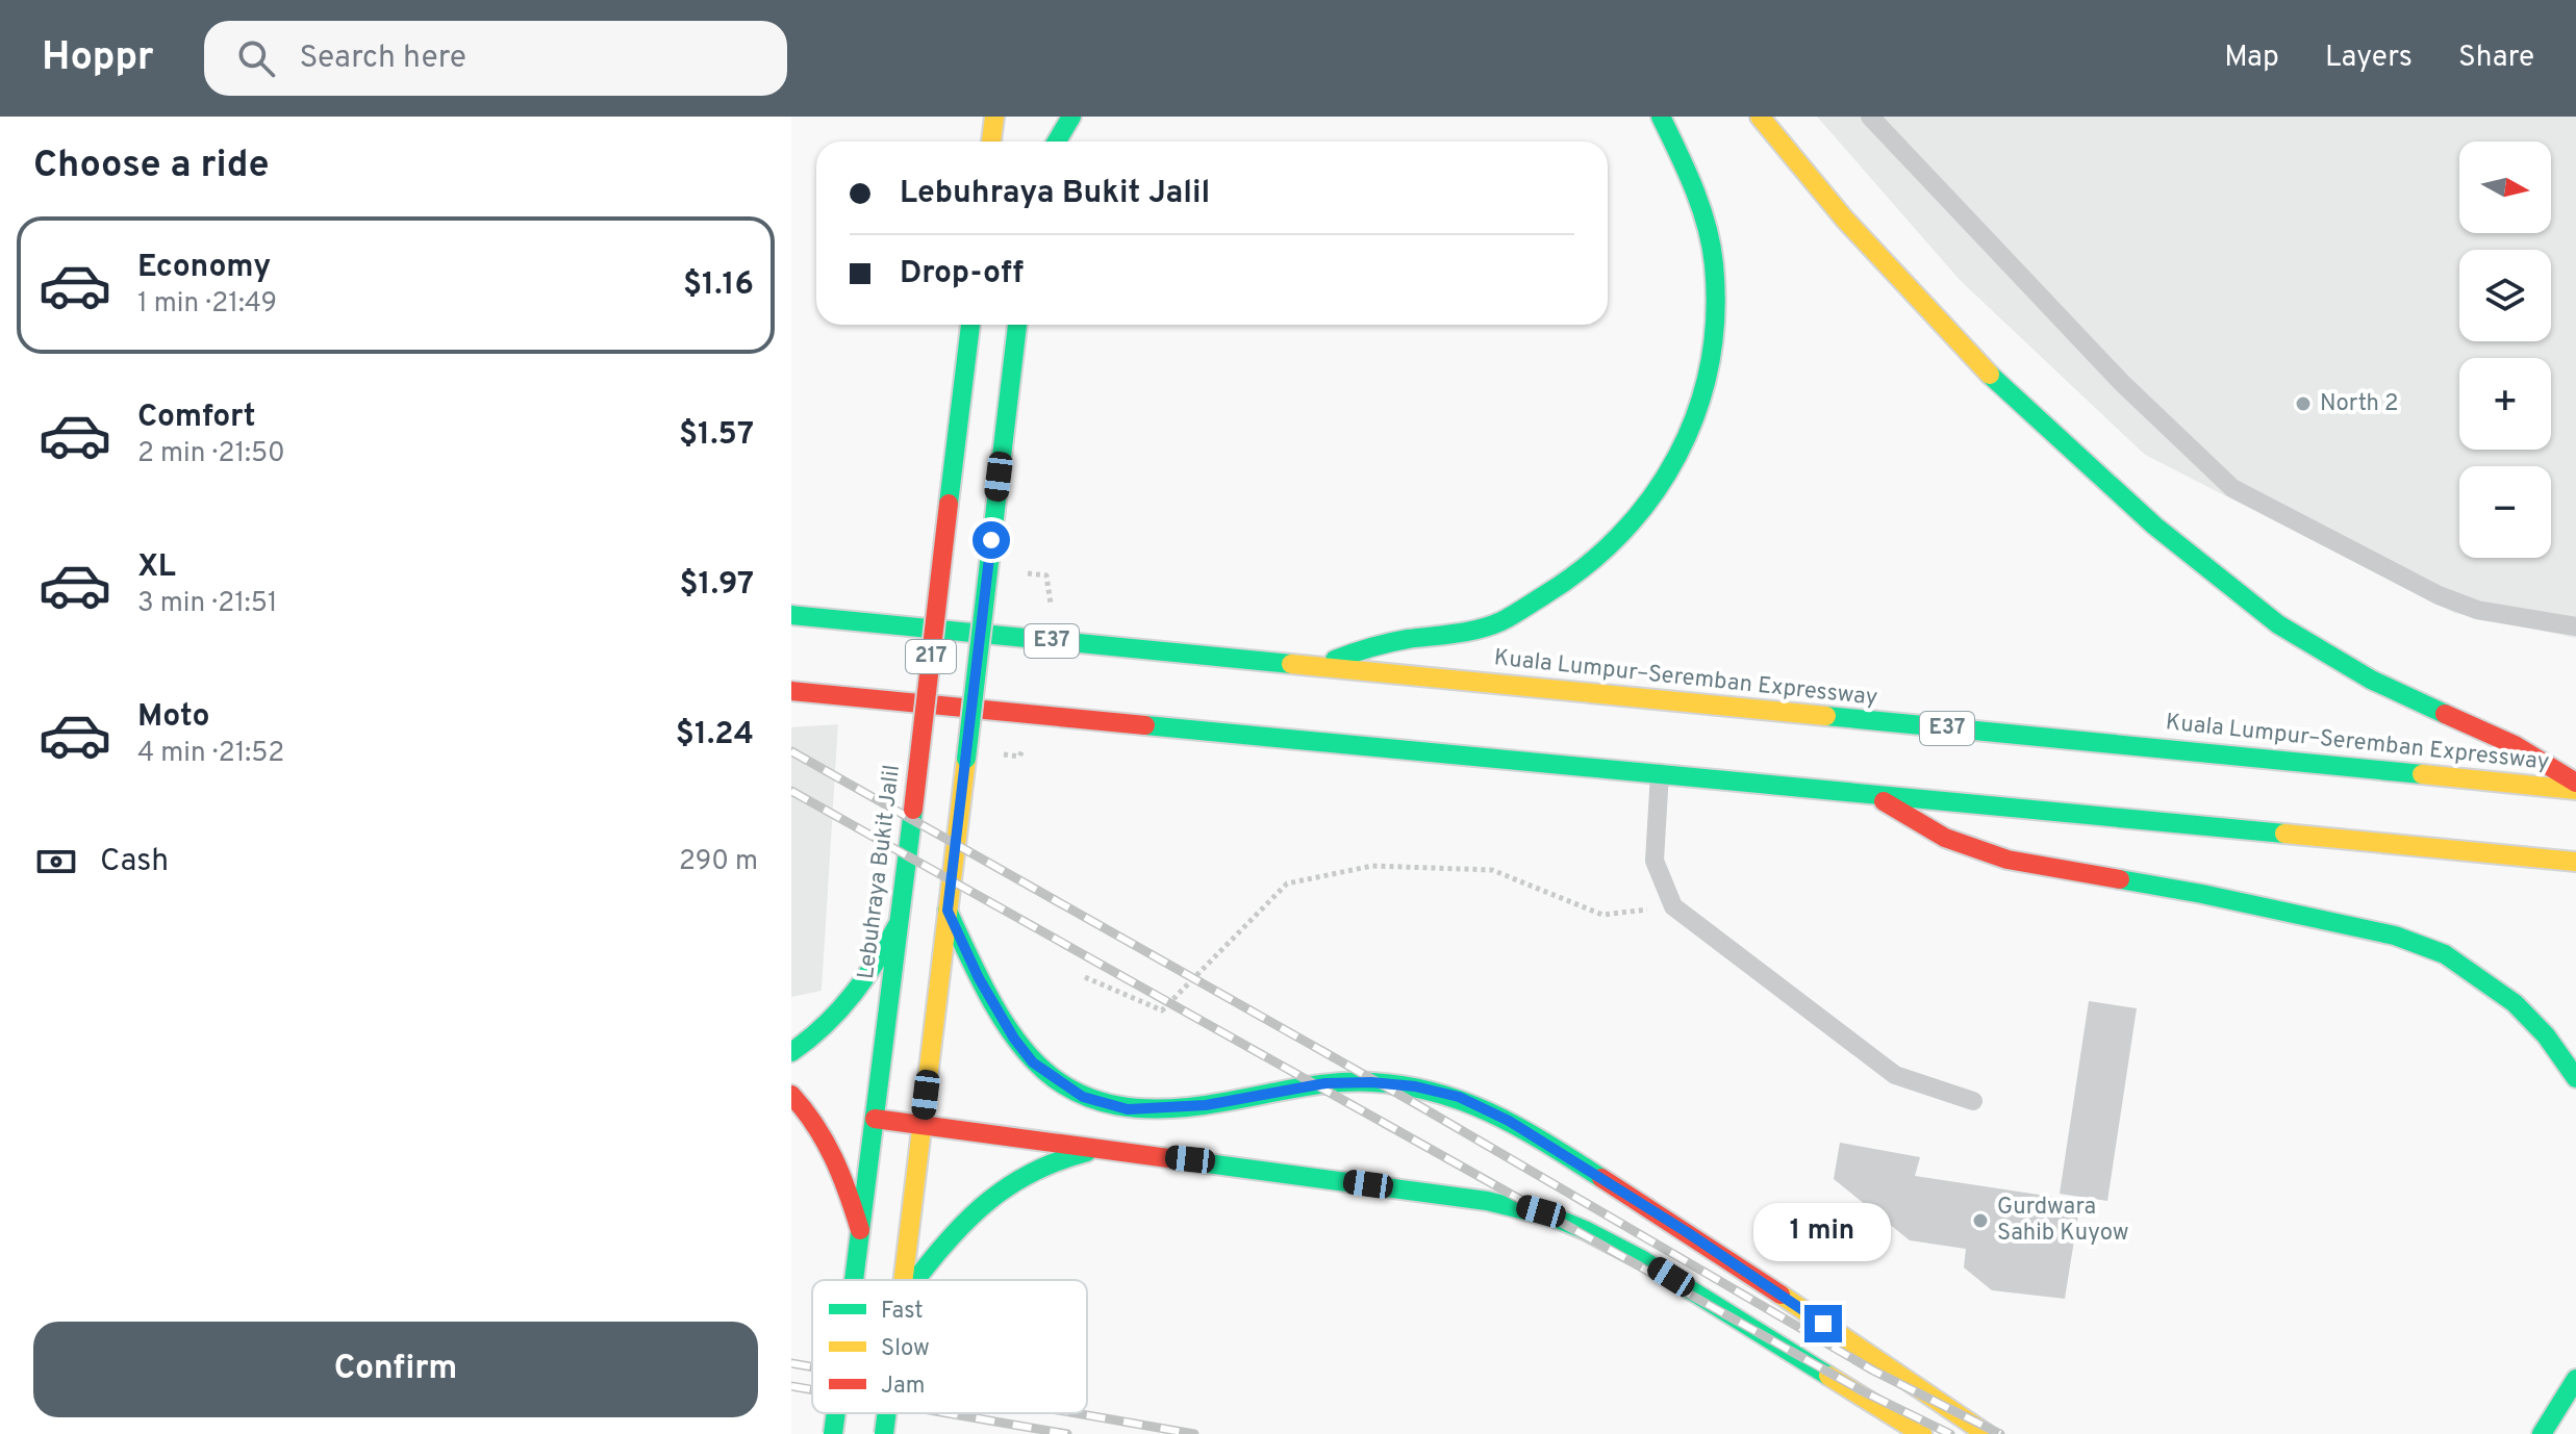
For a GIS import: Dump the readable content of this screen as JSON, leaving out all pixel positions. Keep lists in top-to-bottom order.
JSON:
{
  "streets": {
    "main road": [
      "E37",
      "217",
      "Kuala Lumpur–Seremban Expressway",
      "Lebuhraya Bukit Jalil"
    ]
  },
  "places": ["North 2", "Gurdwara Sahib Kuyow"],
  "legend": ["Fast", "Slow", "Jam"],
  "north": "right",
  "page": {
    "header": "Hoppr",
    "search": "Search here",
    "nav": ["Map", "Layers", "Share"],
    "heading": "Choose a ride",
    "map_buttons": ["+", "−"],
    "banner": ["Lebuhraya Bukit Jalil", "Drop-off"],
    "list": [
      {
        "name": "Economy",
        "note": "1 min · 21:49",
        "value": "$1.16"
      },
      {
        "name": "Comfort",
        "note": "2 min · 21:50",
        "value": "$1.57"
      },
      {
        "name": "XL",
        "note": "3 min · 21:51",
        "value": "$1.97"
      },
      {
        "name": "Moto",
        "note": "4 min · 21:52",
        "value": "$1.24"
      }
    ],
    "pay": ["Cash", "290 m"],
    "bubble": "1 min",
    "buttons": "Confirm"
  }
}
